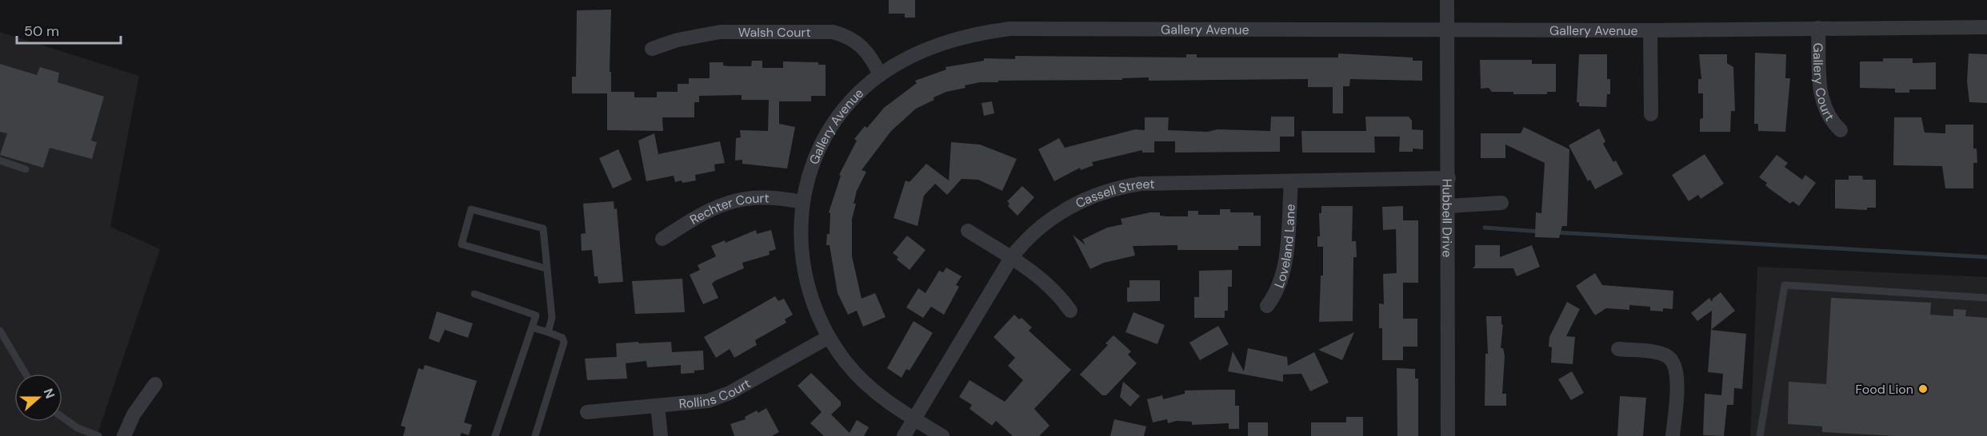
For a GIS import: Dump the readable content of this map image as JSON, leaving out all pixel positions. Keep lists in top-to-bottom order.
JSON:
{
  "streets": {
    "street": [
      "Gallery Avenue",
      "Walsh Court",
      "Gallery Court",
      "Cassell Street",
      "Rechter Court",
      "Hubbell Drive",
      "Loveland Lane",
      "Rollins Court"
    ]
  },
  "crossings": [
    ["Gallery Avenue", "Walsh Court"],
    ["Gallery Avenue", "Gallery Court"],
    ["Gallery Avenue", "Cassell Street"],
    ["Gallery Avenue", "Rechter Court"],
    ["Gallery Avenue", "Hubbell Drive"],
    ["Gallery Avenue", "Rollins Court"],
    ["Cassell Street", "Hubbell Drive"],
    ["Cassell Street", "Loveland Lane"]
  ],
  "places": ["Food Lion"],
  "scale_bar": "50 m",
  "north": "right"
}
